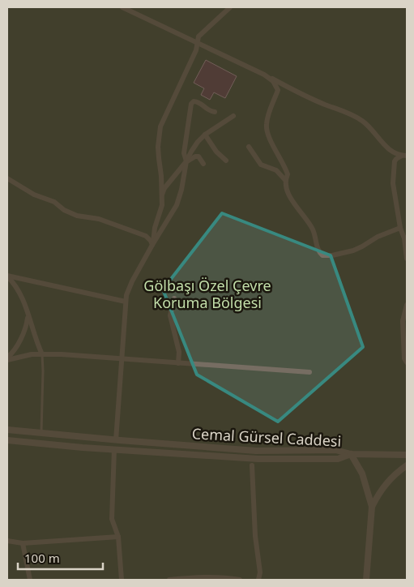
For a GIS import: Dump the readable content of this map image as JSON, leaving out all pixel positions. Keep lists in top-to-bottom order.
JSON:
{
  "streets": {
    "street": ["Cemal Gürsel Caddesi"]
  },
  "parks": ["Gölbaşı Özel Çevre Koruma Bölgesi"],
  "scale_bar": "100 m"
}
